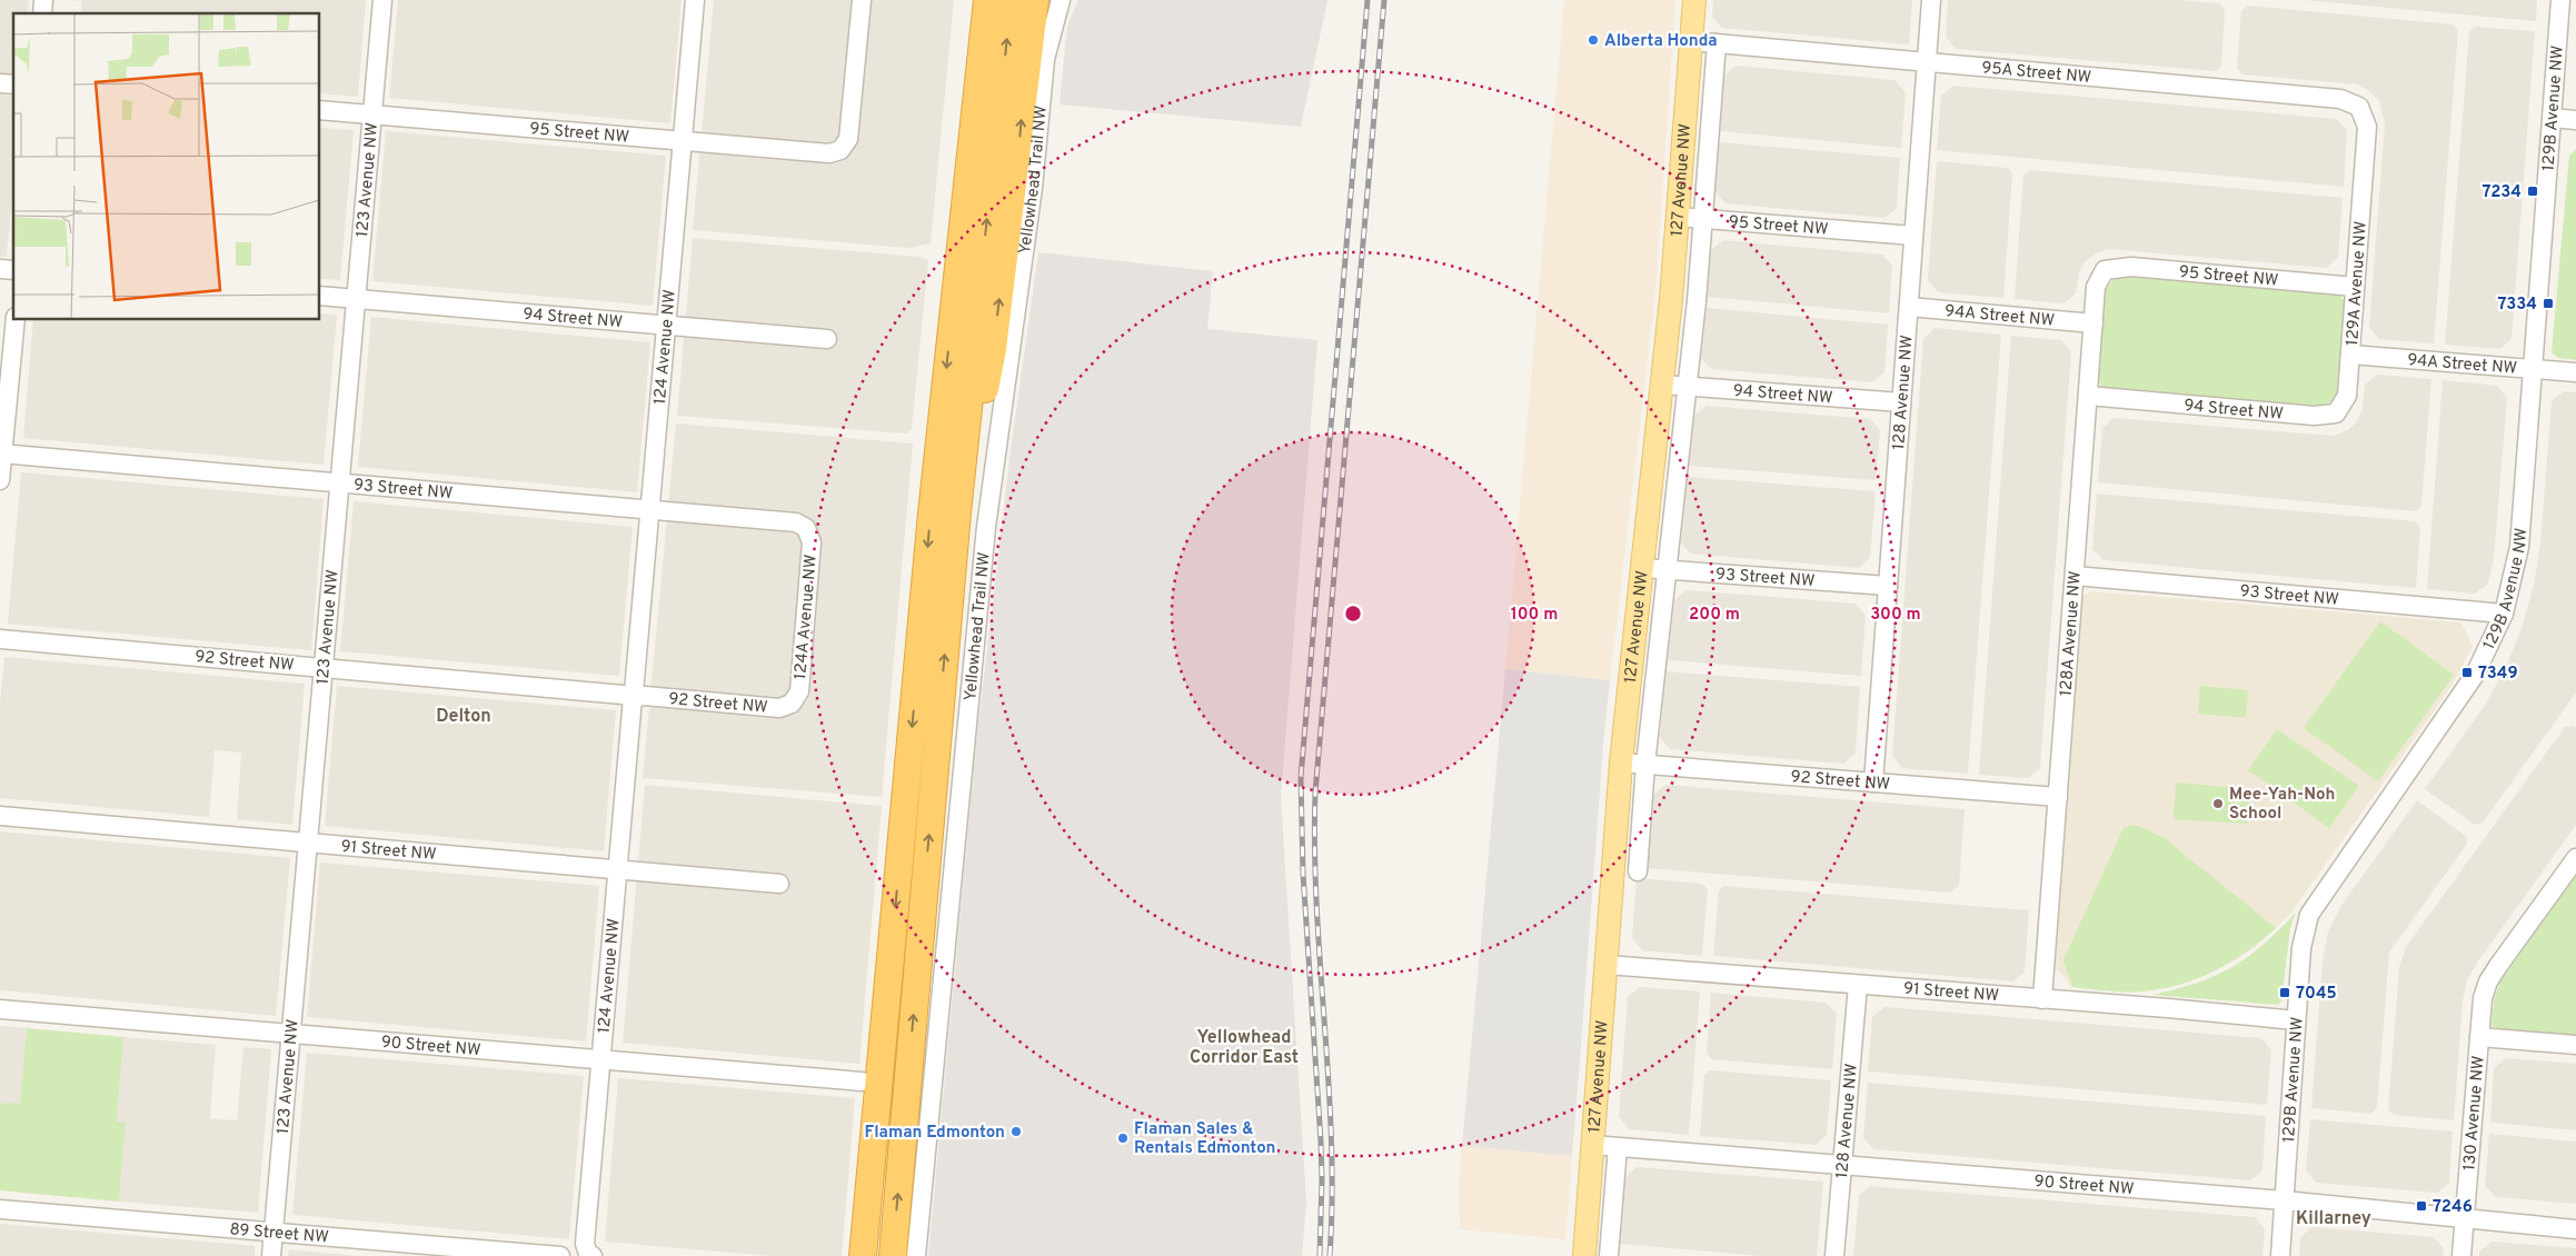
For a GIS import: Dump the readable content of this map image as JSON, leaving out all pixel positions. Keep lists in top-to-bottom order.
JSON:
{
  "streets": {
    "highway": ["Yellowhead Trail NW"],
    "main road": ["127 Avenue NW"],
    "street": [
      "95A Street NW",
      "129B Avenue NW",
      "95 Street NW",
      "123 Avenue NW",
      "129A Avenue NW",
      "94A Street NW",
      "94 Street NW",
      "124 Avenue NW",
      "128 Avenue NW",
      "93 Street NW",
      "124A Avenue NW",
      "128A Avenue NW",
      "92 Street NW",
      "91 Street NW",
      "90 Street NW",
      "130 Avenue NW",
      "89 Street NW"
    ]
  },
  "crossings": [
    ["95A Street NW", "127 Avenue NW"],
    ["95A Street NW", "129A Avenue NW"],
    ["95A Street NW", "128 Avenue NW"],
    ["129B Avenue NW", "94A Street NW"],
    ["129B Avenue NW", "93 Street NW"],
    ["129B Avenue NW", "91 Street NW"],
    ["129B Avenue NW", "90 Street NW"],
    ["95 Street NW", "123 Avenue NW"],
    ["95 Street NW", "127 Avenue NW"],
    ["95 Street NW", "129A Avenue NW"],
    ["95 Street NW", "124 Avenue NW"],
    ["95 Street NW", "128 Avenue NW"],
    ["95 Street NW", "128A Avenue NW"],
    ["123 Avenue NW", "94 Street NW"],
    ["123 Avenue NW", "93 Street NW"],
    ["123 Avenue NW", "92 Street NW"],
    ["123 Avenue NW", "91 Street NW"],
    ["123 Avenue NW", "90 Street NW"],
    ["123 Avenue NW", "89 Street NW"],
    ["127 Avenue NW", "94 Street NW"],
    ["127 Avenue NW", "93 Street NW"],
    ["127 Avenue NW", "92 Street NW"],
    ["127 Avenue NW", "91 Street NW"],
    ["127 Avenue NW", "90 Street NW"],
    ["129A Avenue NW", "94A Street NW"],
    ["129A Avenue NW", "94 Street NW"],
    ["94A Street NW", "128 Avenue NW"],
    ["94A Street NW", "128A Avenue NW"],
    ["94 Street NW", "124 Avenue NW"],
    ["94 Street NW", "128 Avenue NW"],
    ["94 Street NW", "128A Avenue NW"],
    ["124 Avenue NW", "93 Street NW"],
    ["124 Avenue NW", "92 Street NW"],
    ["124 Avenue NW", "91 Street NW"],
    ["124 Avenue NW", "90 Street NW"],
    ["128 Avenue NW", "93 Street NW"],
    ["128 Avenue NW", "92 Street NW"],
    ["128 Avenue NW", "91 Street NW"],
    ["128 Avenue NW", "90 Street NW"],
    ["93 Street NW", "124A Avenue NW"],
    ["93 Street NW", "128A Avenue NW"],
    ["124A Avenue NW", "92 Street NW"],
    ["128A Avenue NW", "92 Street NW"],
    ["128A Avenue NW", "91 Street NW"],
    ["90 Street NW", "130 Avenue NW"]
  ],
  "districts": ["Delton", "Yellowhead Corridor East", "Killarney"],
  "places": {
    "other": [
      "Alberta Honda",
      "Mee-Yah-Noh School",
      "Flaman Edmonton",
      "Flaman Sales & Rentals Edmonton"
    ],
    "transit": [
      "7234",
      "7334",
      "7349",
      "7045",
      "7246"
    ]
  },
  "rings": ["100 m", "200 m", "300 m"]
}
